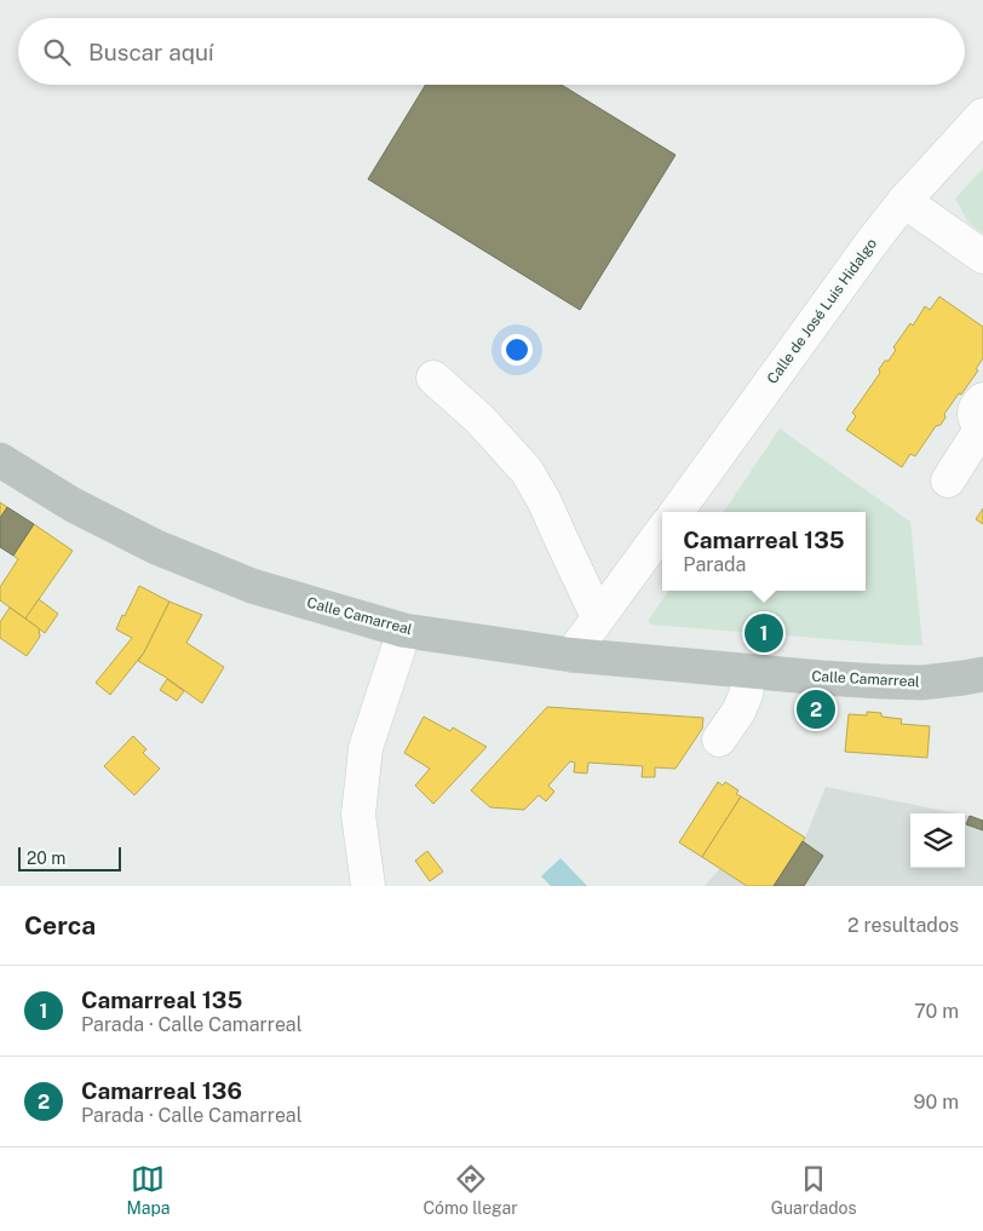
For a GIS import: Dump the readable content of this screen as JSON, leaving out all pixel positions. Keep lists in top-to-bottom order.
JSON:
{
  "streets": {
    "highway": ["Calle Camarreal"],
    "street": ["Calle de José Luis Hidalgo"]
  },
  "scale_bar": "20 m",
  "page": {
    "search": "Buscar aquí",
    "popup": ["Camarreal 135", "Parada"],
    "pins": ["1", "2"],
    "scale": "20 m",
    "heading": ["Cerca", "2 resultados"],
    "list": [
      {
        "mark": "1",
        "name": "Camarreal 135",
        "note": "Parada · Calle Camarreal",
        "value": "70 m"
      },
      {
        "mark": "2",
        "name": "Camarreal 136",
        "note": "Parada · Calle Camarreal",
        "value": "90 m"
      }
    ],
    "nav": ["Mapa", "Cómo llegar", "Guardados"]
  }
}
